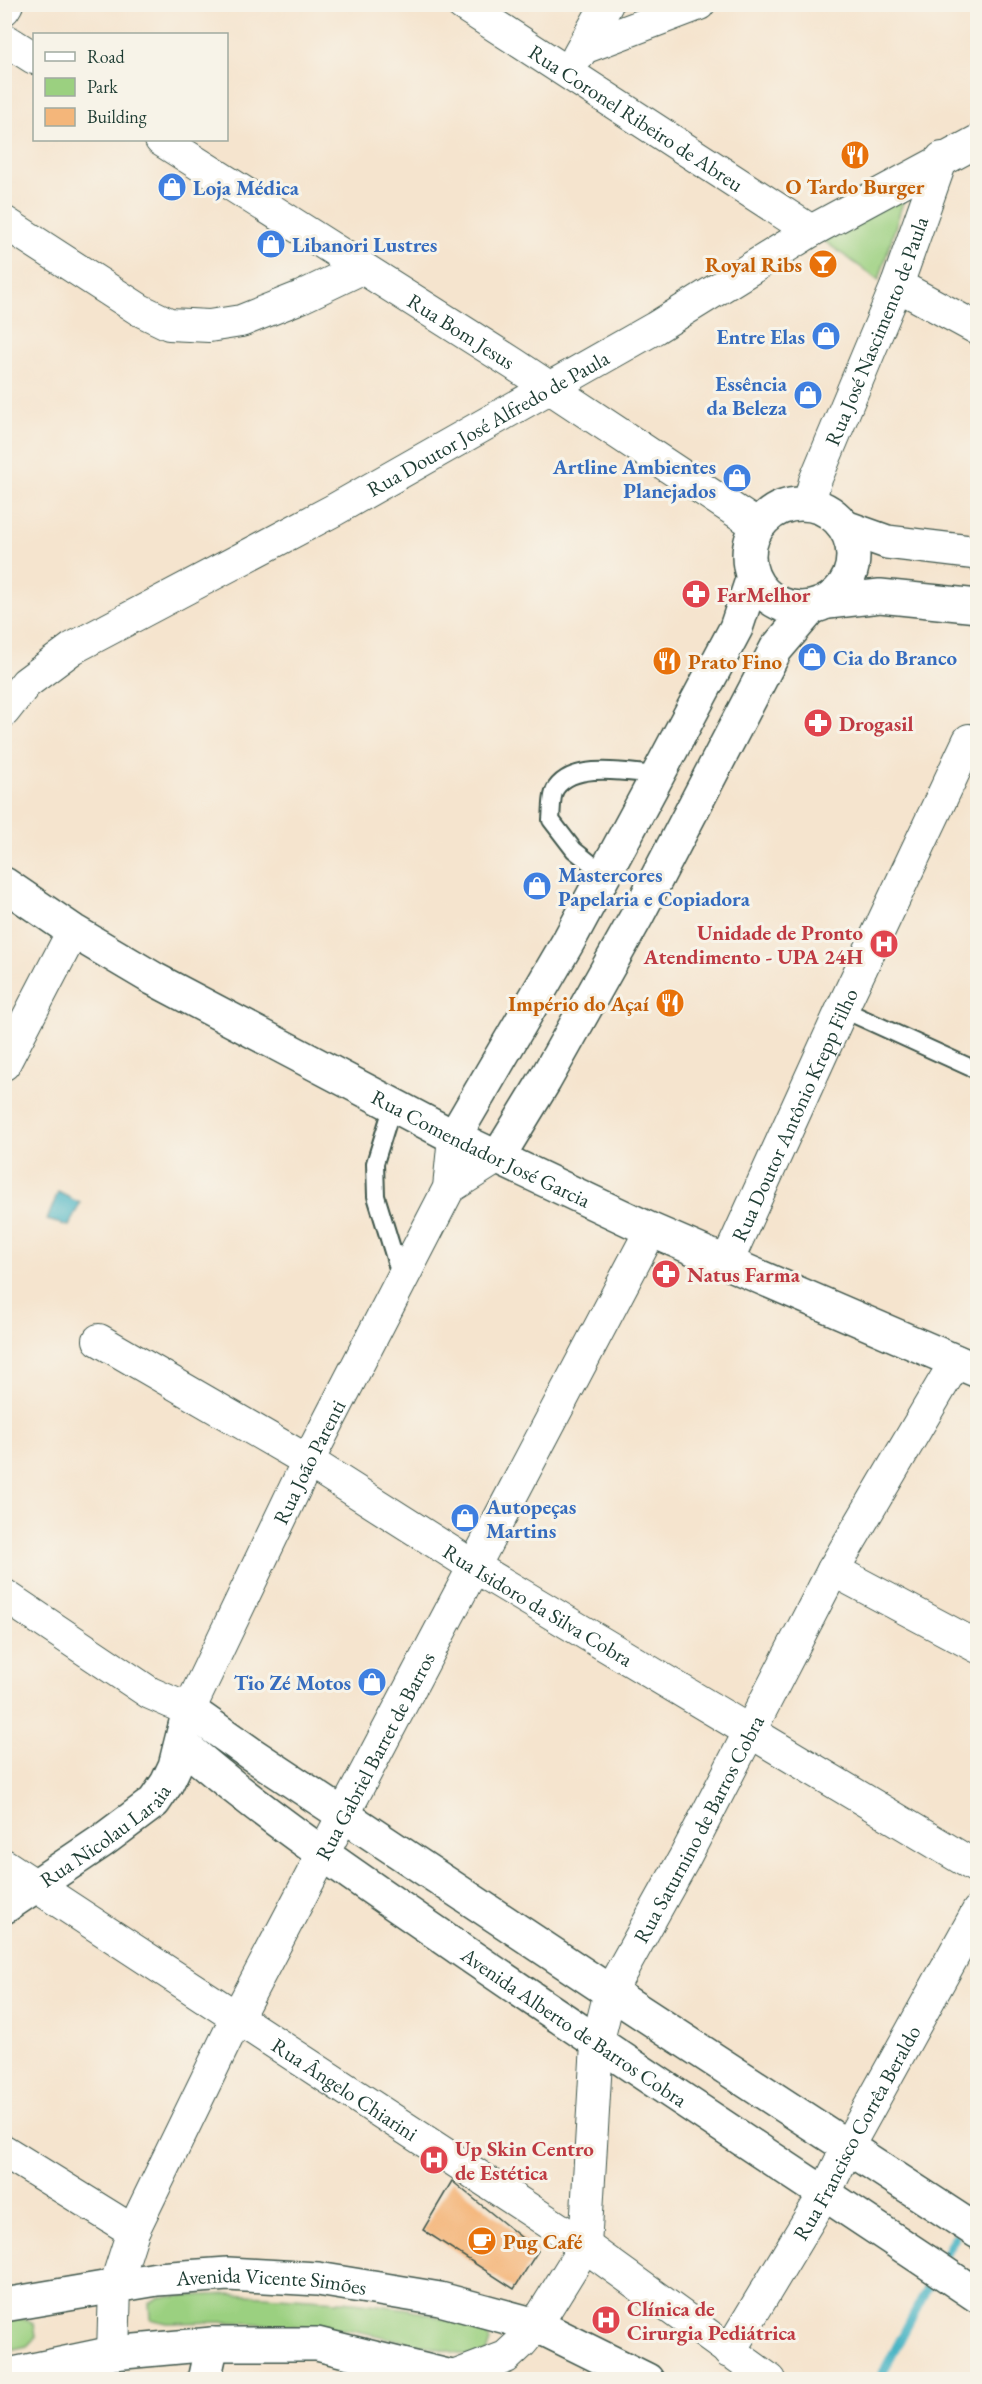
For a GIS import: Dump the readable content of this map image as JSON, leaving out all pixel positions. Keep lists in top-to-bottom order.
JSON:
{
  "streets": {
    "street": [
      "Rua Coronel Ribeiro de Abreu",
      "Rua Bom Jesus",
      "Rua José Nascimento de Paula",
      "Rua Doutor José Alfredo de Paula",
      "Rua Doutor Antônio Krepp Filho",
      "Rua Comendador José Garcia",
      "Rua João Parenti",
      "Rua Isidoro da Silva Cobra",
      "Rua Gabriel Barret de Barros",
      "Rua Saturnino de Barros Cobra",
      "Rua Nicolau Laraia",
      "Avenida Alberto de Barros Cobra",
      "Rua Ângelo Chiarini",
      "Rua Francisco Corrêa Beraldo",
      "Avenida Vicente Simões"
    ]
  },
  "crossings": [
    ["Rua Coronel Ribeiro de Abreu", "Rua Doutor José Alfredo de Paula"],
    ["Rua Bom Jesus", "Rua José Nascimento de Paula"],
    ["Rua Bom Jesus", "Rua Doutor José Alfredo de Paula"],
    ["Rua José Nascimento de Paula", "Rua Doutor José Alfredo de Paula"],
    ["Rua Doutor Antônio Krepp Filho", "Rua Comendador José Garcia"],
    ["Rua Comendador José Garcia", "Rua João Parenti"],
    ["Rua Comendador José Garcia", "Rua Gabriel Barret de Barros"],
    ["Rua Comendador José Garcia", "Rua Saturnino de Barros Cobra"],
    ["Rua João Parenti", "Rua Isidoro da Silva Cobra"],
    ["Rua João Parenti", "Rua Nicolau Laraia"],
    ["Rua João Parenti", "Avenida Alberto de Barros Cobra"],
    ["Rua Isidoro da Silva Cobra", "Rua Gabriel Barret de Barros"],
    ["Rua Isidoro da Silva Cobra", "Rua Saturnino de Barros Cobra"],
    ["Rua Gabriel Barret de Barros", "Avenida Alberto de Barros Cobra"],
    ["Rua Gabriel Barret de Barros", "Rua Ângelo Chiarini"],
    ["Rua Gabriel Barret de Barros", "Avenida Vicente Simões"],
    ["Rua Saturnino de Barros Cobra", "Avenida Alberto de Barros Cobra"],
    ["Rua Saturnino de Barros Cobra", "Rua Ângelo Chiarini"],
    ["Rua Saturnino de Barros Cobra", "Avenida Vicente Simões"],
    ["Rua Nicolau Laraia", "Avenida Alberto de Barros Cobra"],
    ["Rua Nicolau Laraia", "Rua Ângelo Chiarini"],
    ["Avenida Alberto de Barros Cobra", "Rua Francisco Corrêa Beraldo"],
    ["Rua Ângelo Chiarini", "Rua Francisco Corrêa Beraldo"]
  ],
  "places": {
    "restaurant": ["O Tardo Burger", "Prato Fino", "Império do Açaí"],
    "shop": [
      "Loja Médica",
      "Libanori Lustres",
      "Entre Elas",
      "Essência da Beleza",
      "Artline Ambientes Planejados",
      "Cia do Branco",
      "Mastercores Papelaria e Copiadora",
      "Autopeças Martins",
      "Tio Zé Motos"
    ],
    "bar": ["Royal Ribs"],
    "pharmacy": ["FarMelhor", "Drogasil", "Natus Farma"],
    "hospital": ["Unidade de Pronto Atendimento - UPA 24H", "Up Skin Centro de Estética", "Clínica de Cirurgia Pediátrica"],
    "cafe": ["Pug Café"]
  },
  "legend": ["Road", "Park", "Building"]
}
